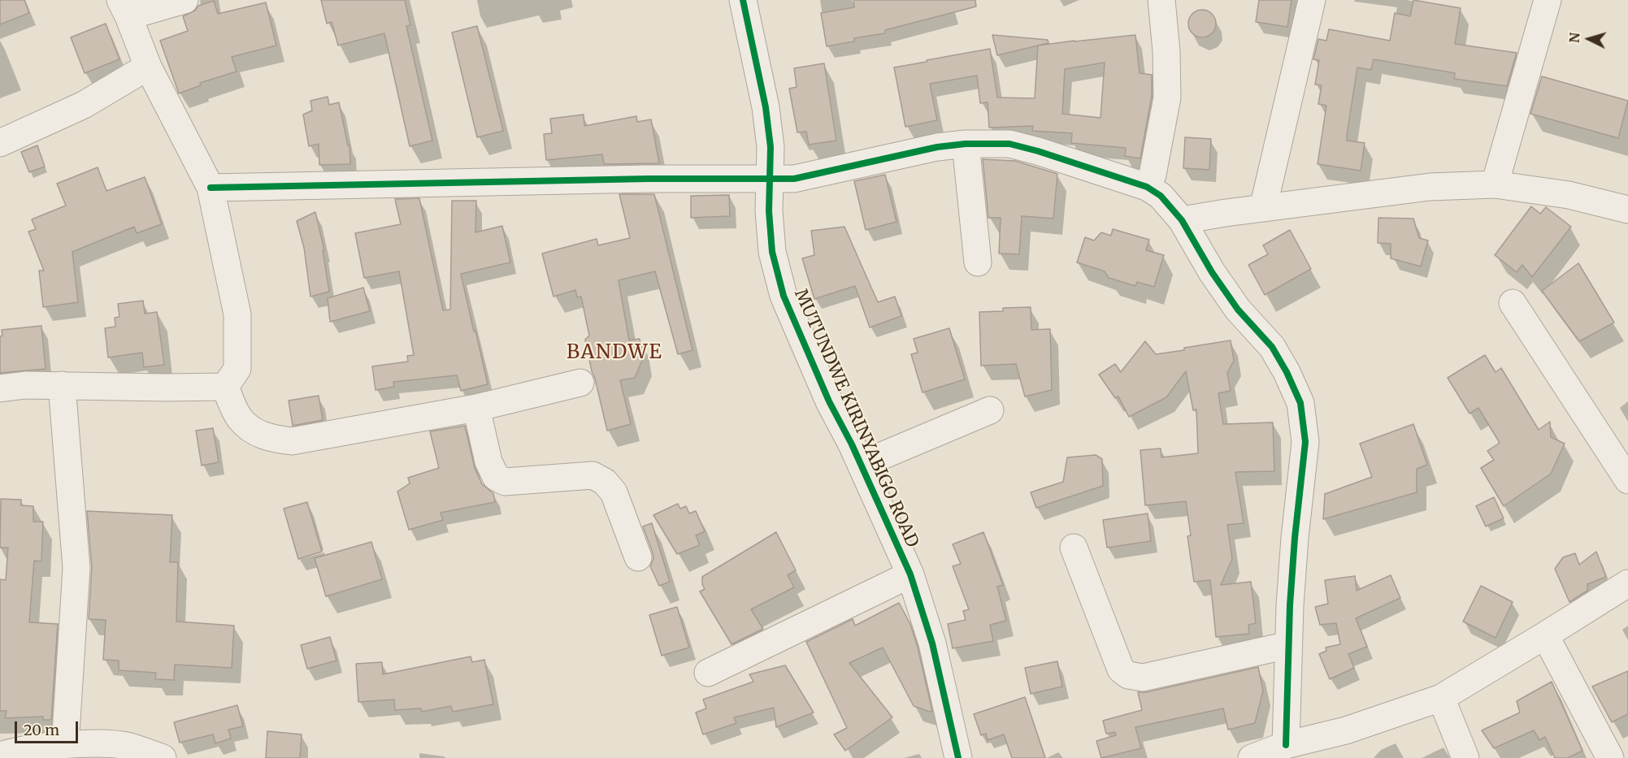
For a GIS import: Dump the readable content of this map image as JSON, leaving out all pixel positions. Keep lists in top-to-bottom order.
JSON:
{
  "streets": {
    "street": ["MUTUNDWE KIRINYABIGO ROAD"]
  },
  "districts": ["BANDWE"],
  "scale_bar": "20 m",
  "north": "left"
}
